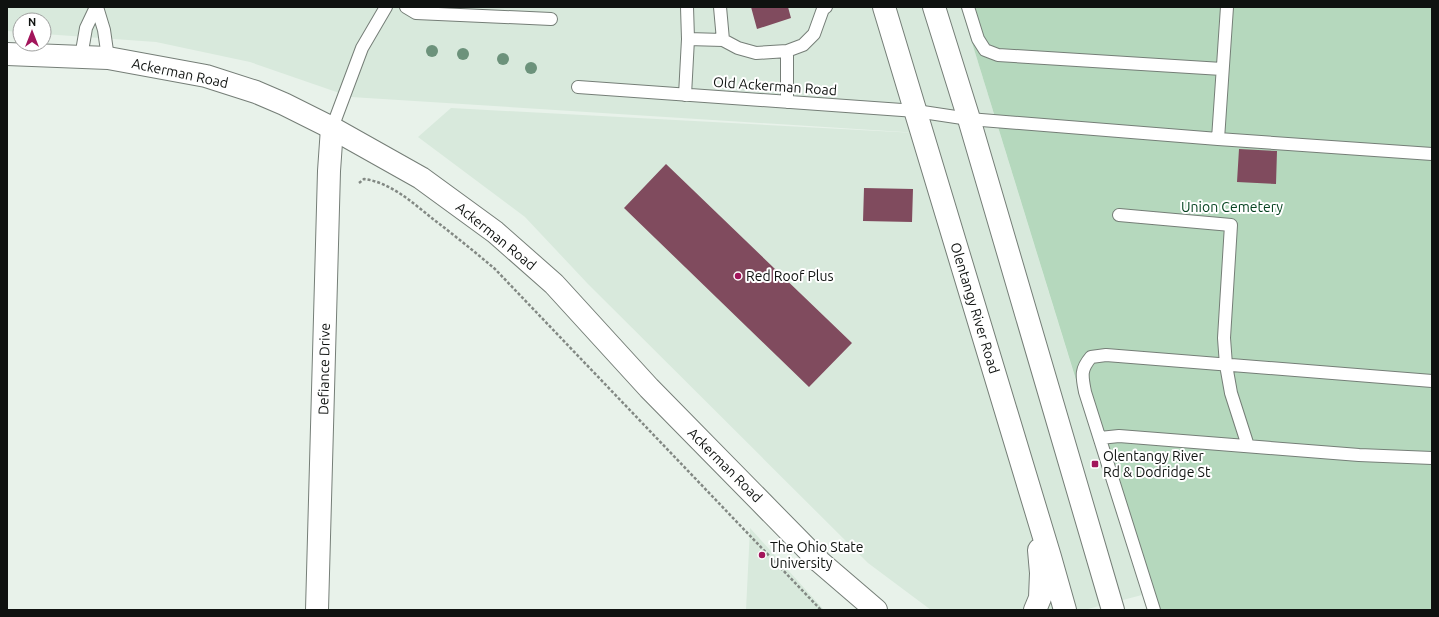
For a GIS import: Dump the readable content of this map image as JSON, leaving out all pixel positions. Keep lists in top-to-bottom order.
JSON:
{
  "streets": {
    "main road": ["Ackerman Road", "Olentangy River Road", "Defiance Drive"],
    "lane": ["Old Ackerman Road"]
  },
  "crossings": [
    ["Ackerman Road", "Defiance Drive"],
    ["Old Ackerman Road", "Olentangy River Road"]
  ],
  "parks": ["Union Cemetery"],
  "places": {
    "other": ["Red Roof Plus", "The Ohio State University"],
    "transit": ["Olentangy River Rd & Dodridge St"]
  },
  "north": "top"
}
